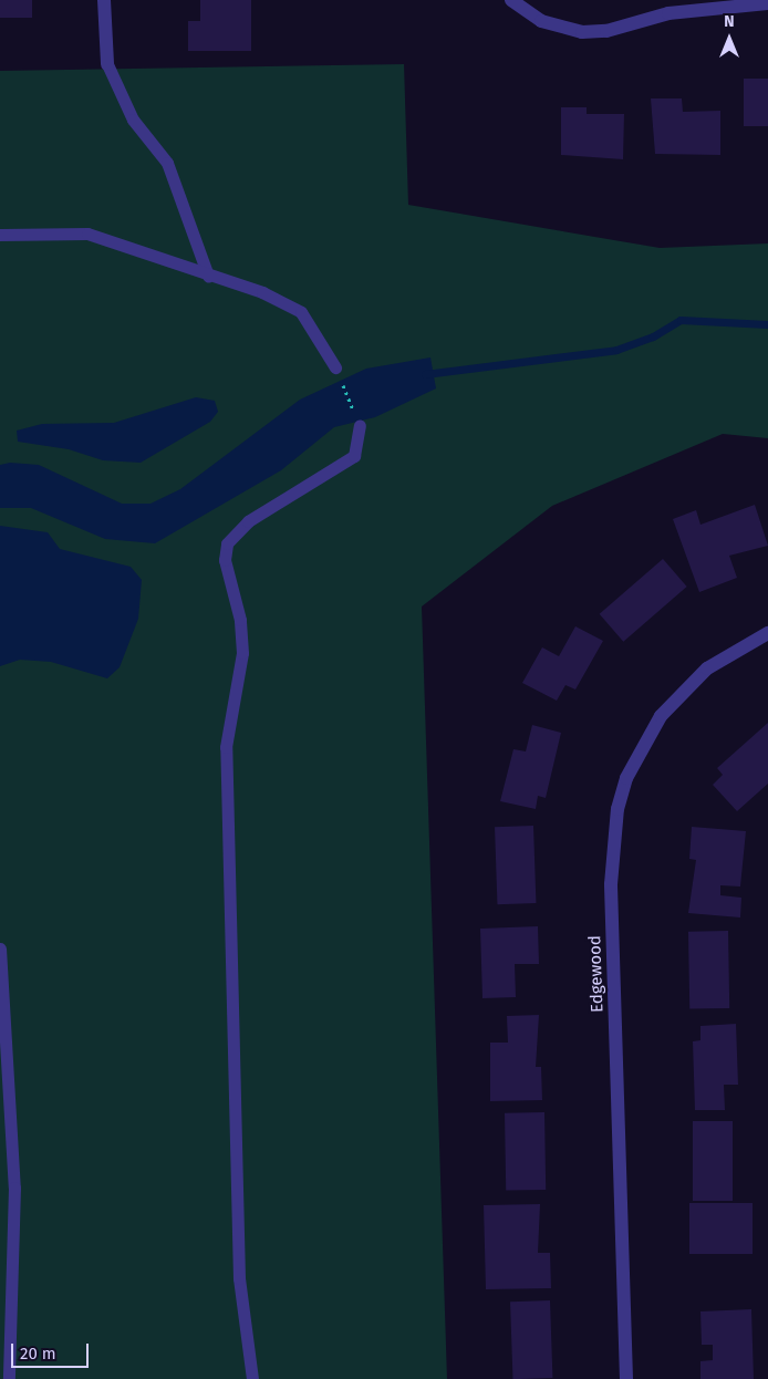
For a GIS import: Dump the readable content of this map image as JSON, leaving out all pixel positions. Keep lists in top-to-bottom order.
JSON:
{
  "streets": {
    "street": ["Edgewood"]
  },
  "scale_bar": "20 m",
  "north": "top"
}
